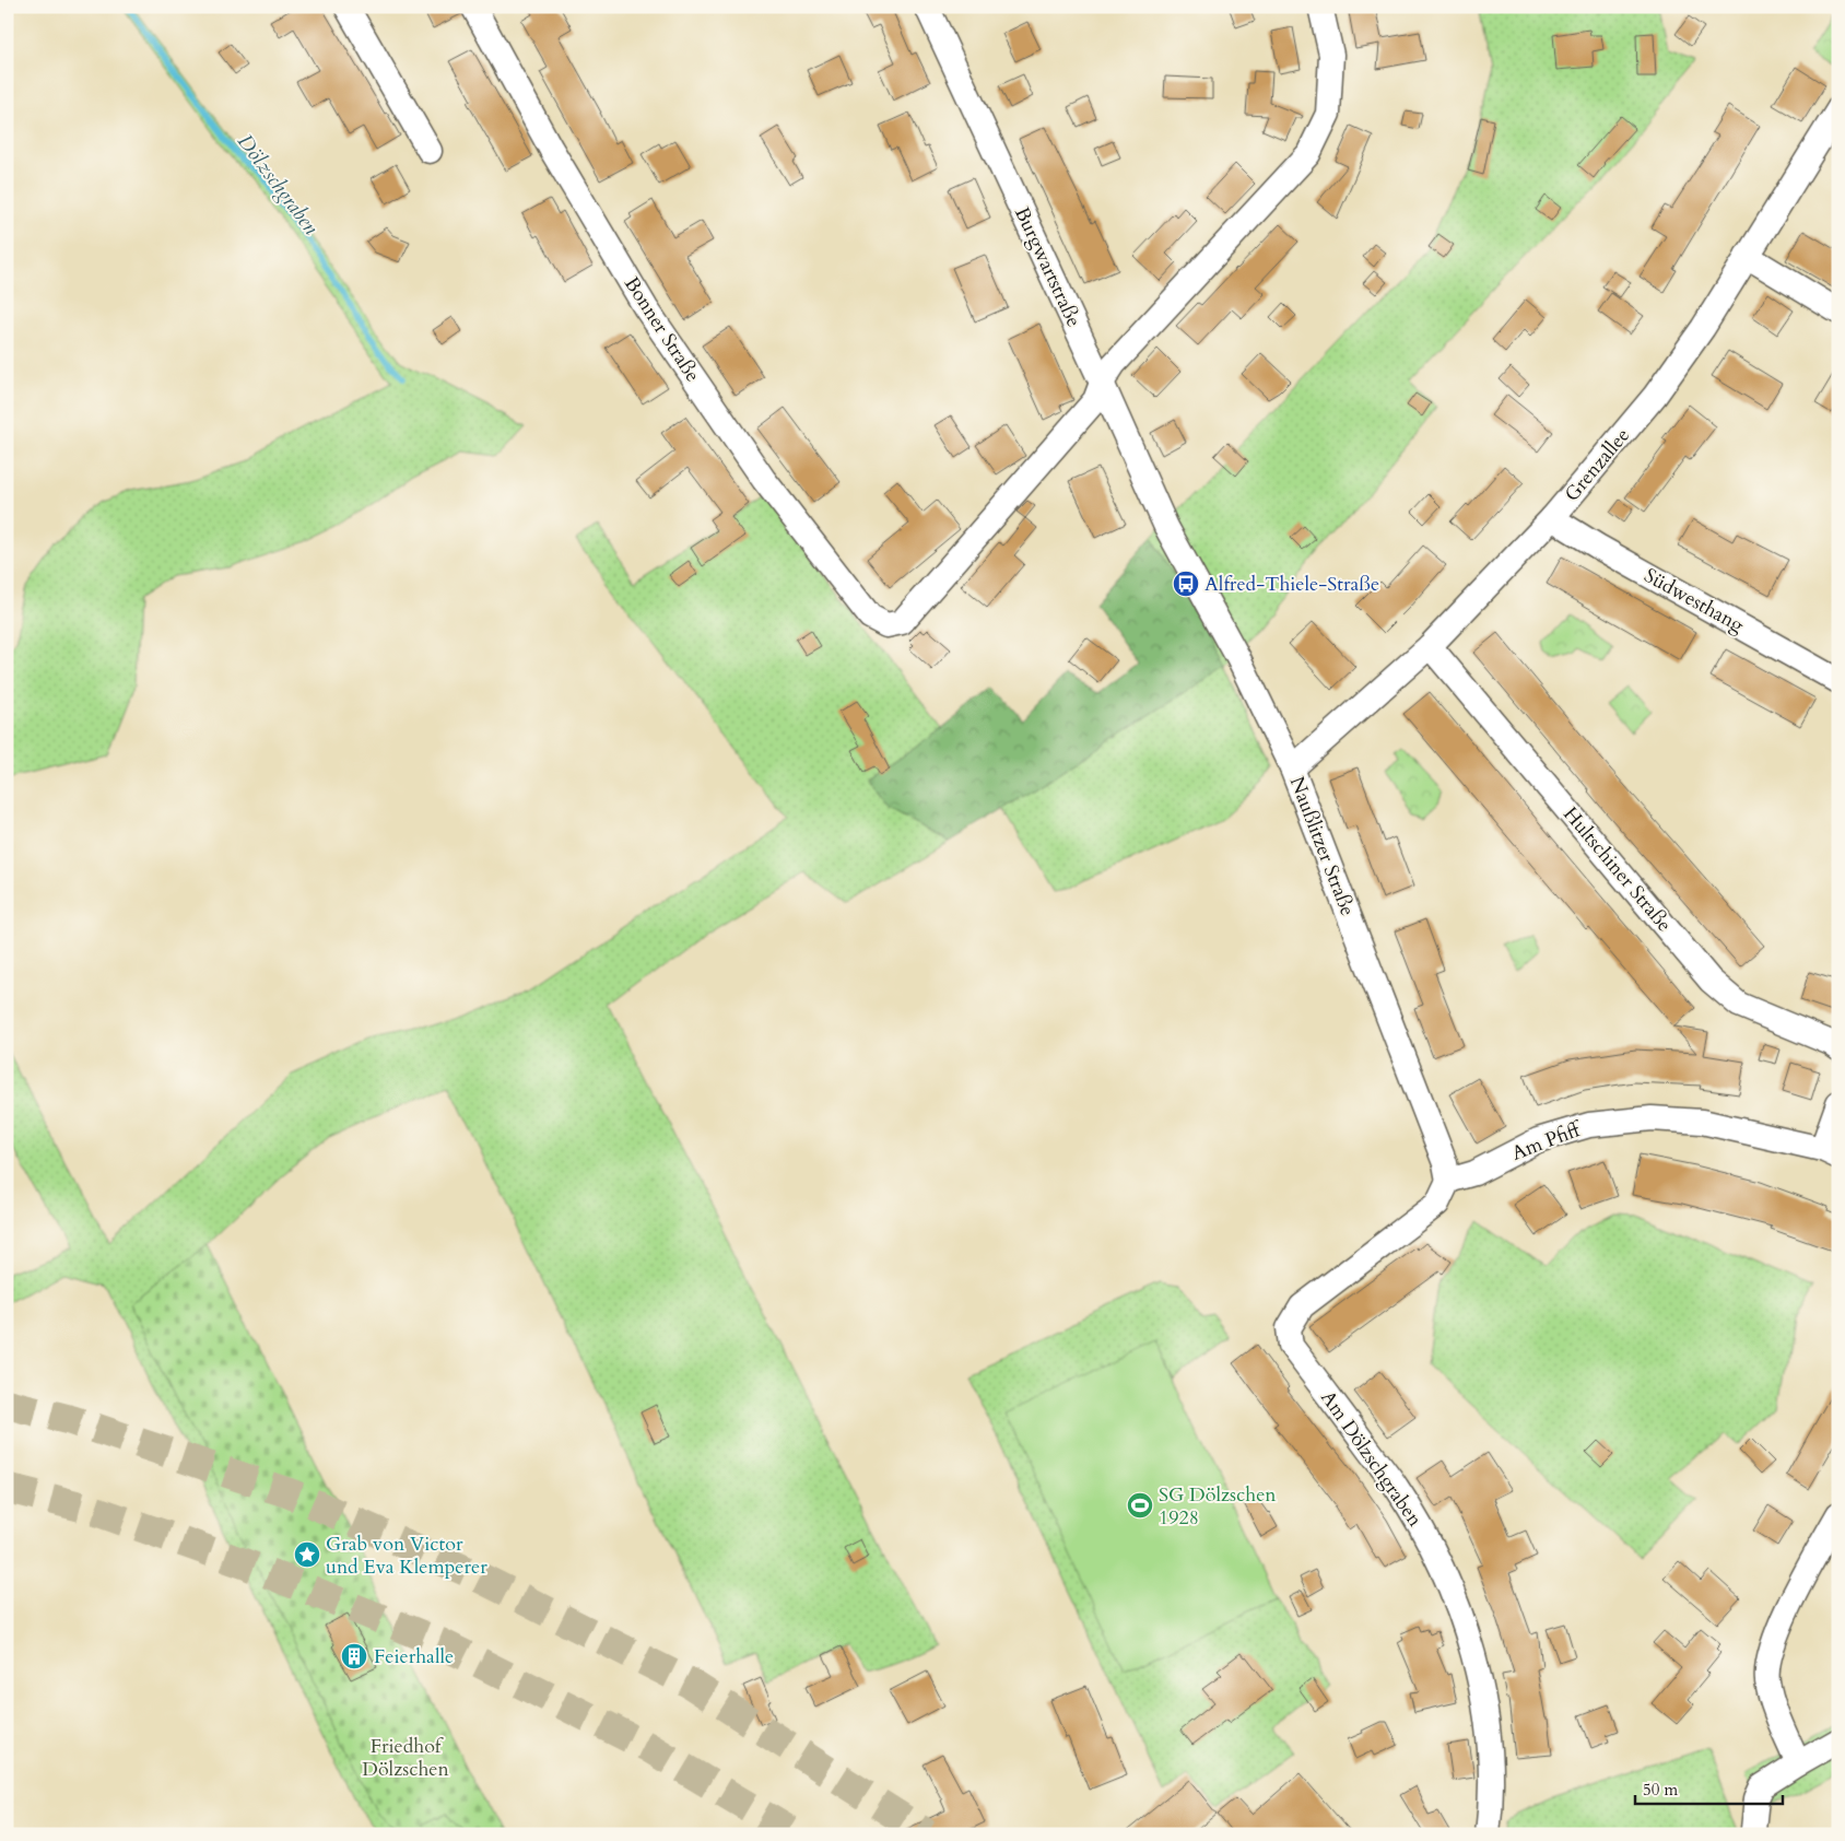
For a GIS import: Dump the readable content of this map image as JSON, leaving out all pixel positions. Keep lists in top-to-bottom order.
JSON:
{
  "streets": {
    "street": [
      "Burgwartstraße",
      "Bonner Straße",
      "Grenzallee",
      "Südwesthang",
      "Naußlitzer Straße",
      "Hultschiner Straße",
      "Am Pfiff",
      "Am Dölzschgraben"
    ]
  },
  "crossings": [
    ["Burgwartstraße", "Bonner Straße"],
    ["Burgwartstraße", "Naußlitzer Straße"],
    ["Grenzallee", "Südwesthang"],
    ["Grenzallee", "Naußlitzer Straße"],
    ["Grenzallee", "Hultschiner Straße"],
    ["Naußlitzer Straße", "Am Pfiff"],
    ["Naußlitzer Straße", "Am Dölzschgraben"],
    ["Am Pfiff", "Am Dölzschgraben"]
  ],
  "water": ["Dölzschgraben"],
  "parks": ["Friedhof Dölzschen"],
  "places": {
    "bus stop": ["Alfred-Thiele-Straße"],
    "sports": ["SG Dölzschen 1928"],
    "place": ["Grab von Victor und Eva Klemperer"],
    "building": ["Feierhalle"]
  },
  "scale_bar": "50 m"
}
